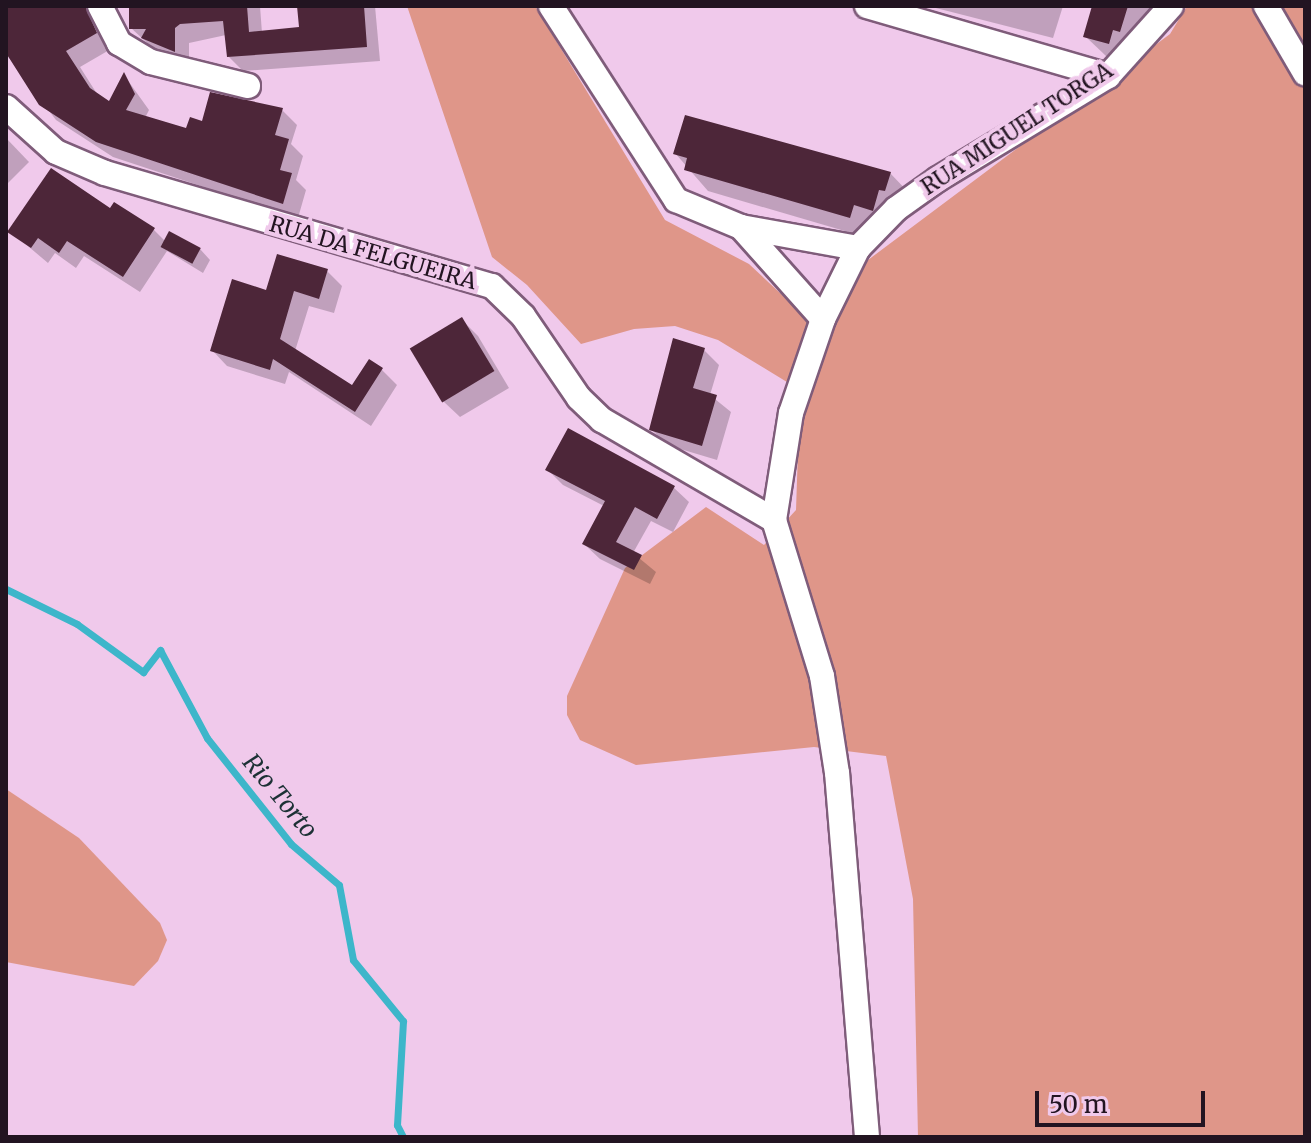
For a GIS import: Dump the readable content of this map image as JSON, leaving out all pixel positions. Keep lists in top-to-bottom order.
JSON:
{
  "streets": {
    "street": ["RUA MIGUEL TORGA", "RUA DA FELGUEIRA"]
  },
  "crossings": [
    ["RUA MIGUEL TORGA", "RUA DA FELGUEIRA"]
  ],
  "water": ["Rio Torto"],
  "scale_bar": "50 m"
}
